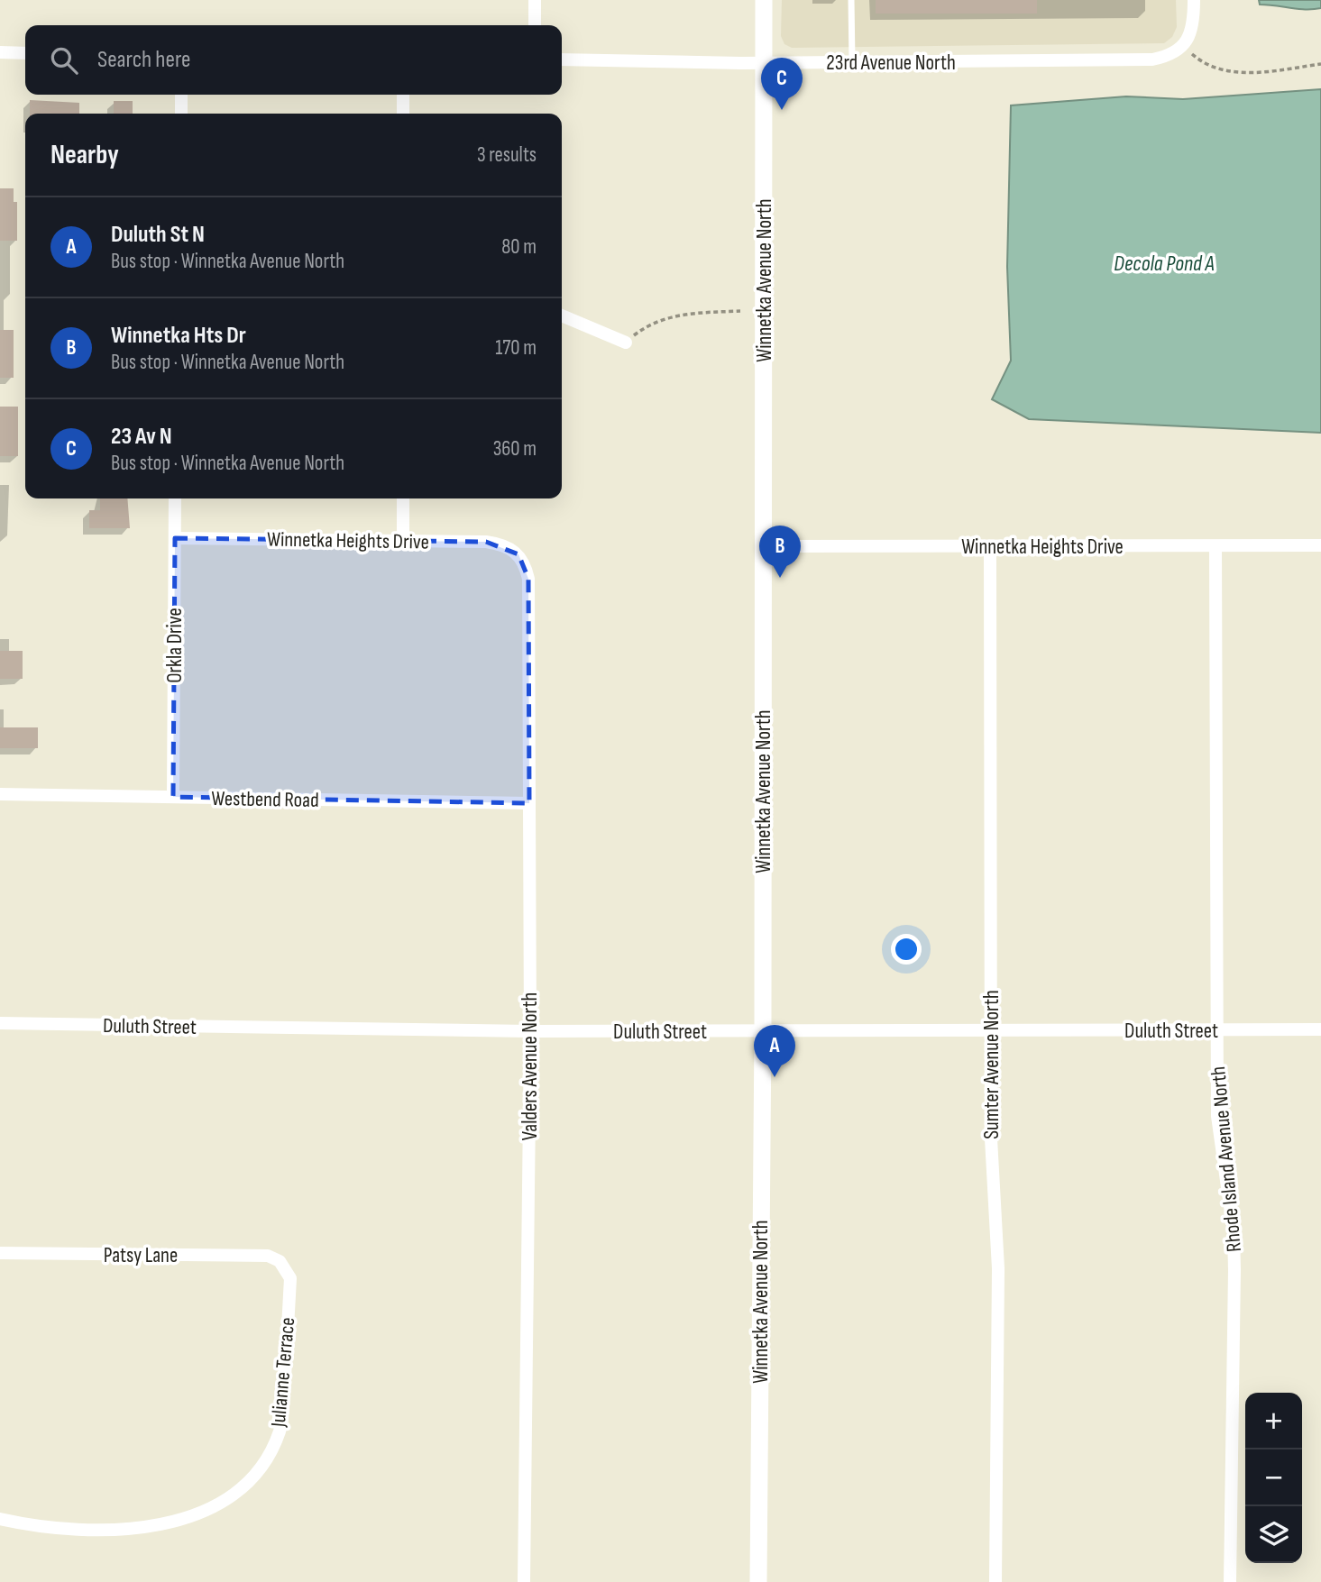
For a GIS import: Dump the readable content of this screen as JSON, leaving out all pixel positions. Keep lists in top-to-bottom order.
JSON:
{
  "streets": {
    "main road": ["Winnetka Avenue North"],
    "street": [
      "23rd Avenue North",
      "Winnetka Heights Drive",
      "Orkla Drive",
      "Westbend Road",
      "Duluth Street",
      "Sumter Avenue North",
      "Valders Avenue North",
      "Rhode Island Avenue North",
      "Patsy Lane",
      "Julianne Terrace"
    ]
  },
  "crossings": [
    ["23rd Avenue North", "Winnetka Avenue North"],
    ["Winnetka Avenue North", "Winnetka Heights Drive"],
    ["Winnetka Avenue North", "Duluth Street"],
    ["Winnetka Heights Drive", "Orkla Drive"],
    ["Winnetka Heights Drive", "Sumter Avenue North"],
    ["Winnetka Heights Drive", "Valders Avenue North"],
    ["Winnetka Heights Drive", "Rhode Island Avenue North"],
    ["Orkla Drive", "Westbend Road"],
    ["Westbend Road", "Valders Avenue North"],
    ["Duluth Street", "Sumter Avenue North"],
    ["Duluth Street", "Valders Avenue North"],
    ["Duluth Street", "Rhode Island Avenue North"],
    ["Patsy Lane", "Julianne Terrace"]
  ],
  "water": ["Decola Pond A"],
  "page": {
    "search": "Search here",
    "pins": ["C", "B", "A"],
    "heading": ["Nearby", "3 results"],
    "list": [
      {
        "mark": "A",
        "name": "Duluth St N",
        "note": "Bus stop · Winnetka Avenue North",
        "value": "80 m"
      },
      {
        "mark": "B",
        "name": "Winnetka Hts Dr",
        "note": "Bus stop · Winnetka Avenue North",
        "value": "170 m"
      },
      {
        "mark": "C",
        "name": "23 Av N",
        "note": "Bus stop · Winnetka Avenue North",
        "value": "360 m"
      }
    ],
    "map_buttons": ["+", "−"]
  }
}
